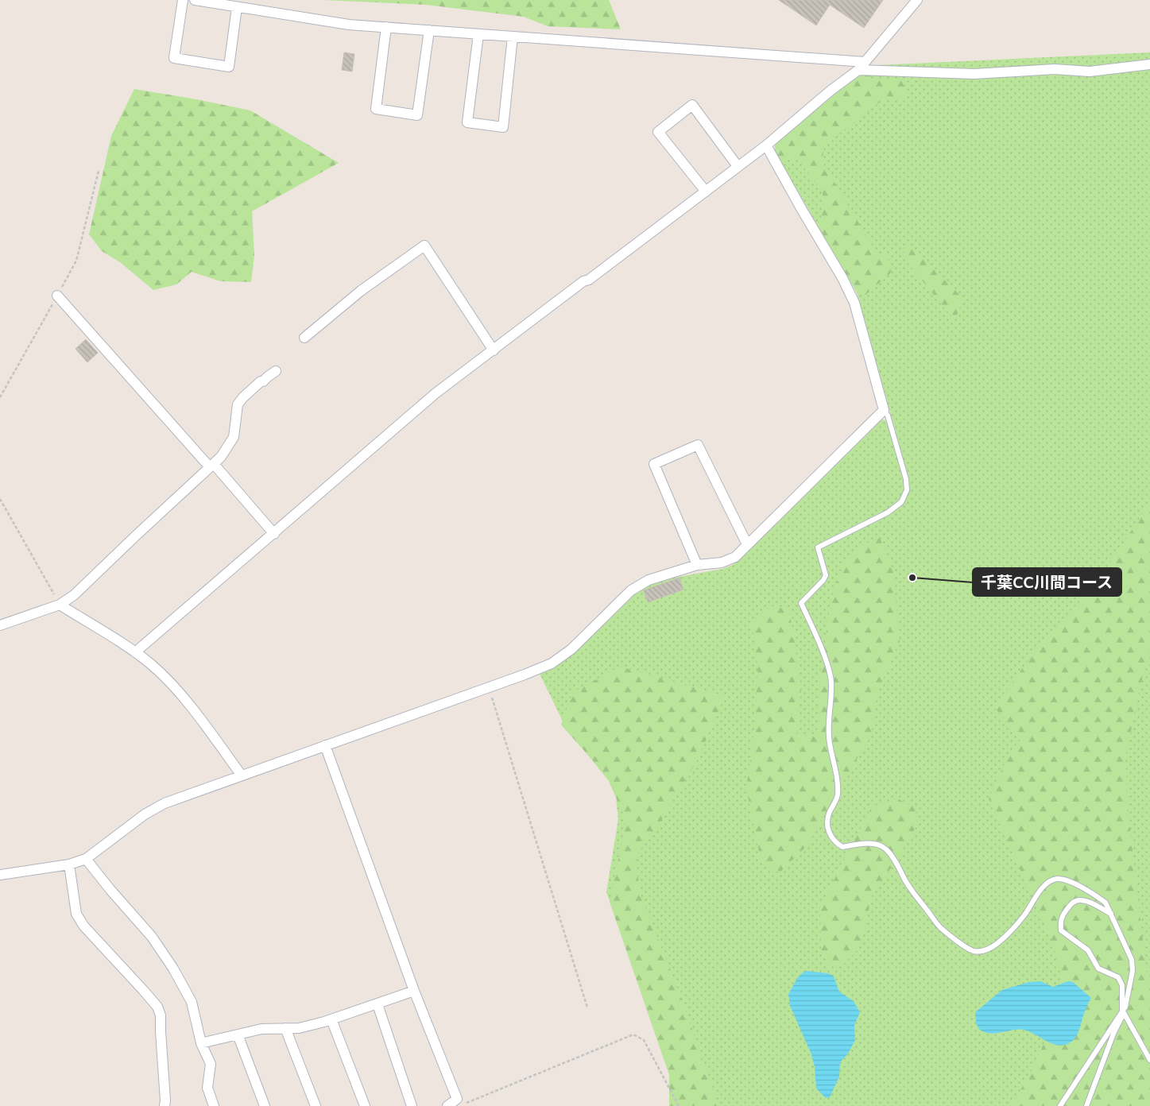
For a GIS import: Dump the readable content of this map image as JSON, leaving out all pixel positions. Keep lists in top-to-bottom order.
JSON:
{
  "places": ["千葉CC川間コース"]
}
